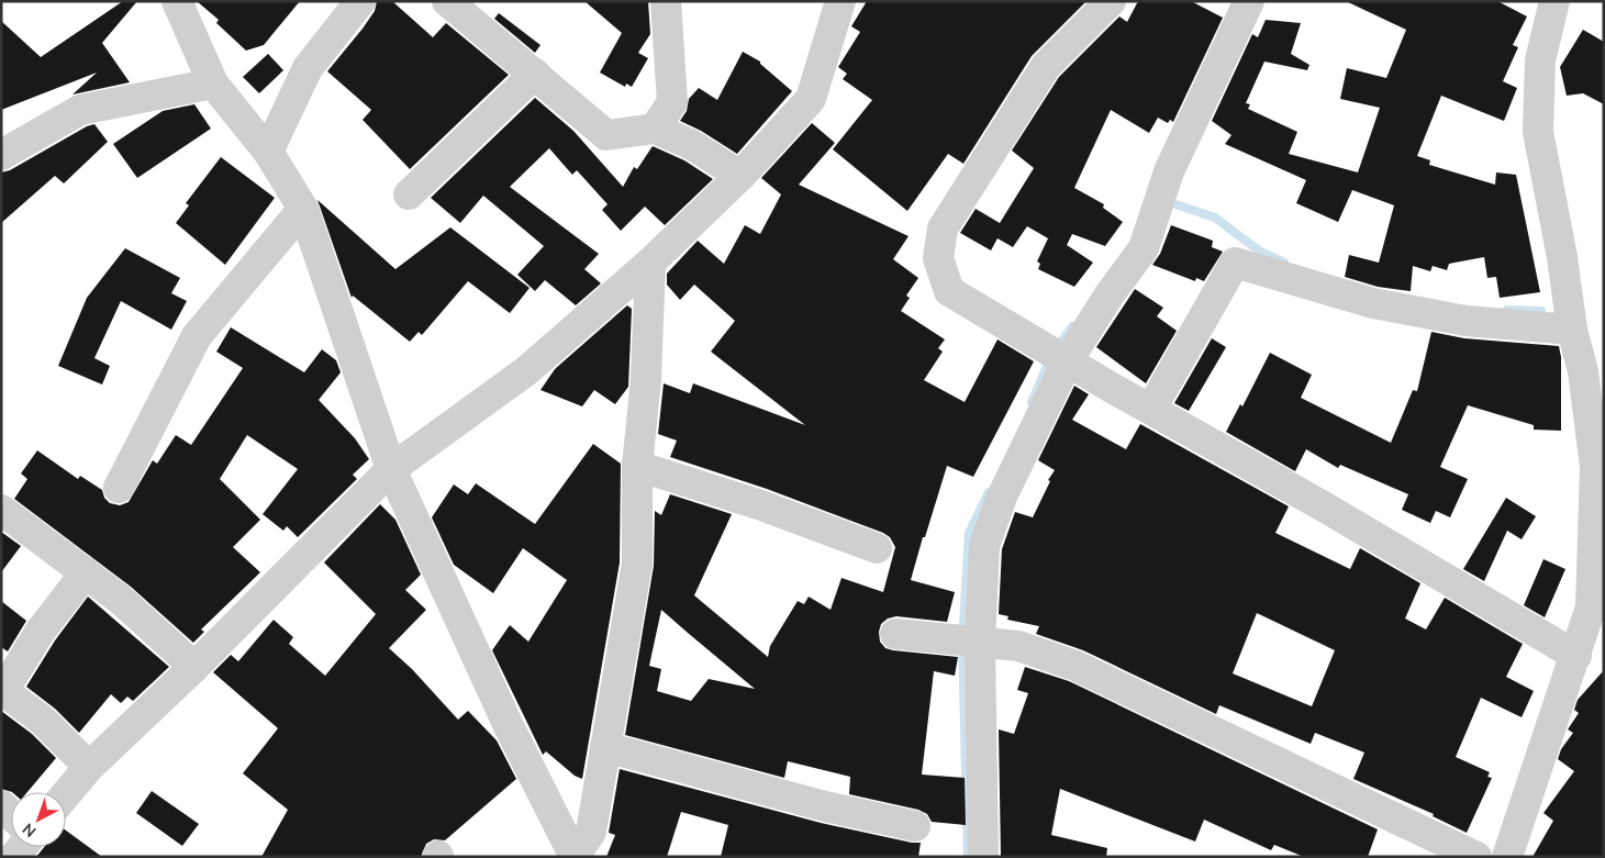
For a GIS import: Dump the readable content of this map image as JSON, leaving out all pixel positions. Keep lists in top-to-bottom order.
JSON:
{
  "north": "bottom left"
}
